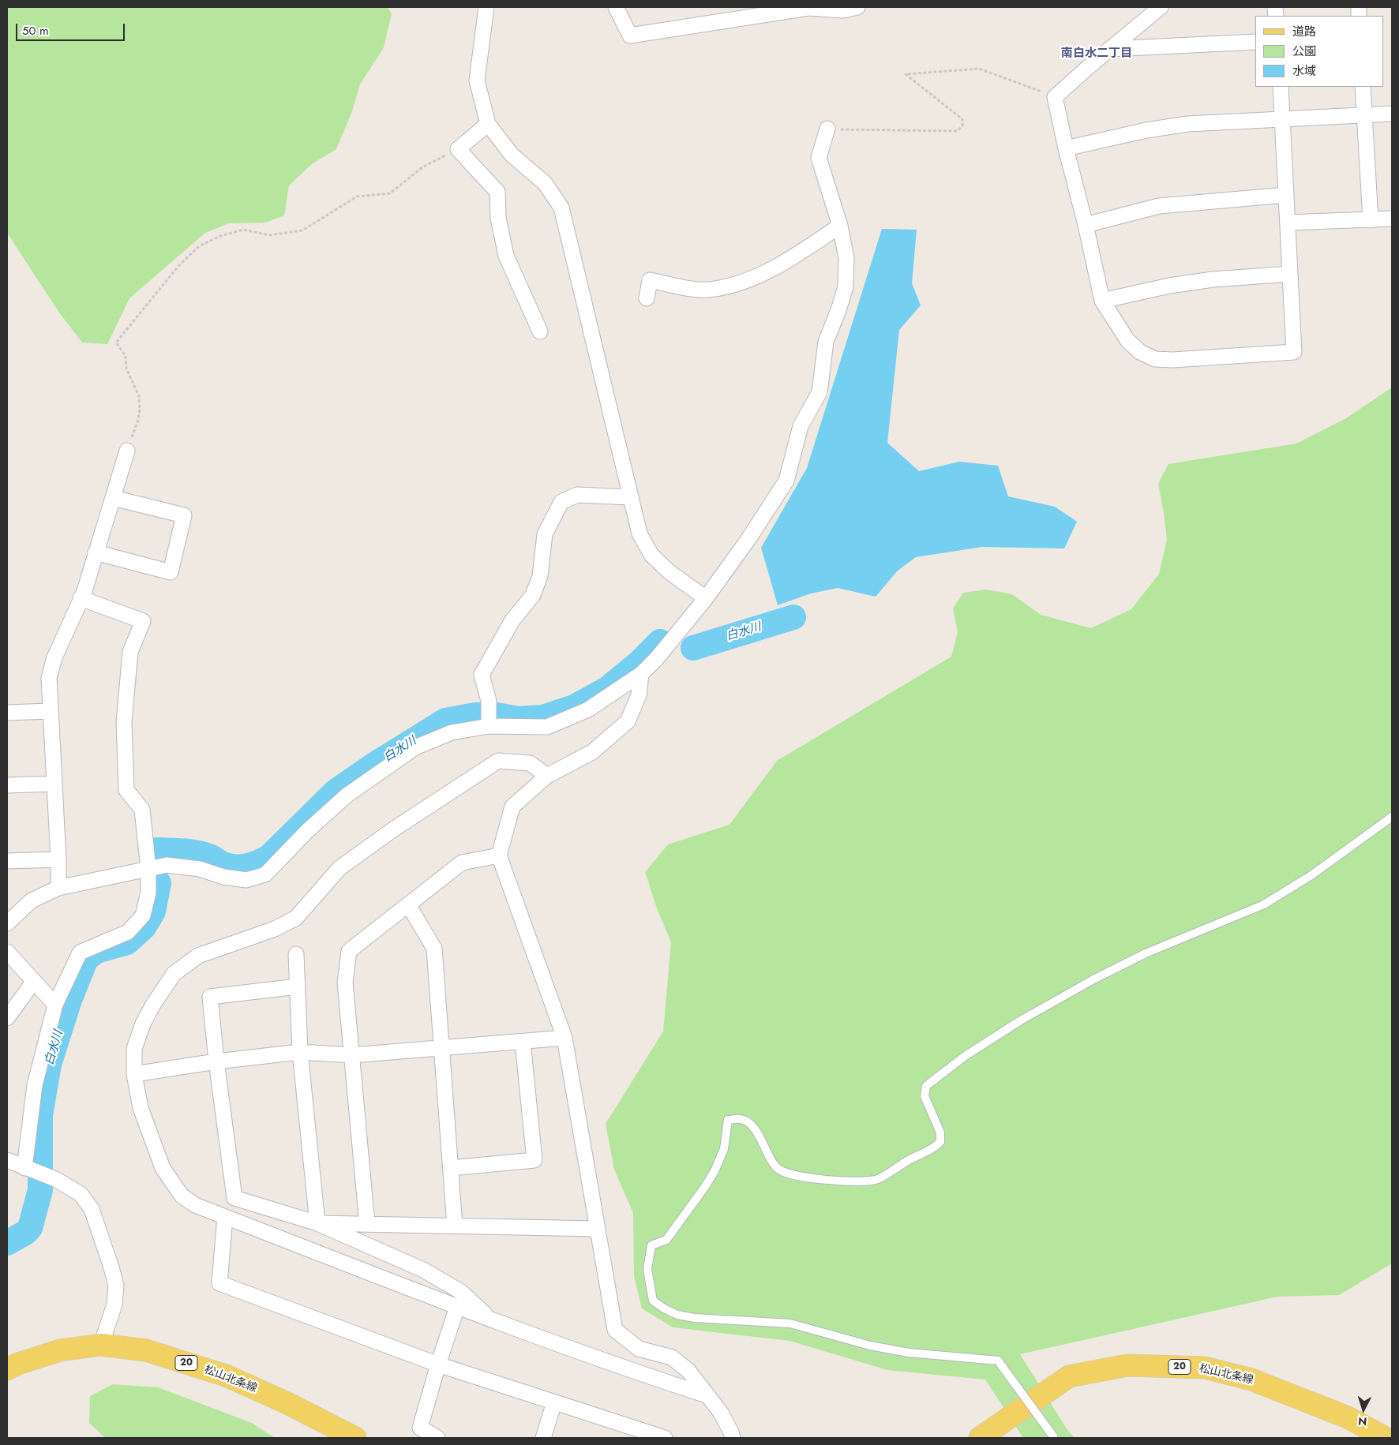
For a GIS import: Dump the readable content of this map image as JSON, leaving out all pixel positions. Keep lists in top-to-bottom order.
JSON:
{
  "streets": {
    "main road": ["20", "松山北条線"]
  },
  "districts": ["南白水二丁目"],
  "water": ["白水川"],
  "legend": ["道路", "公園", "水域"],
  "scale_bar": "50 m",
  "north": "bottom"
}
